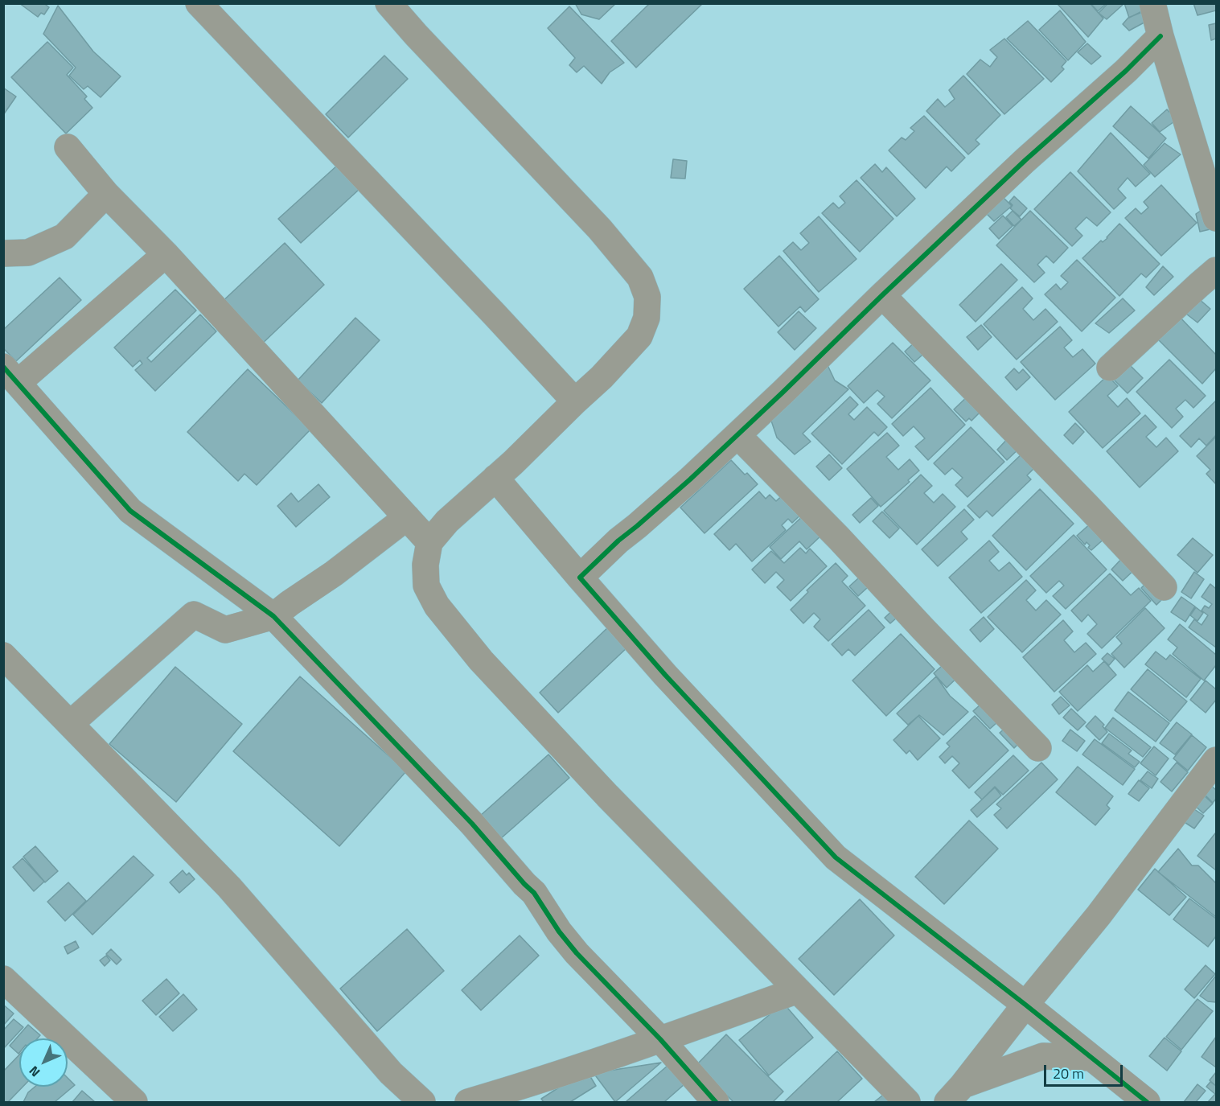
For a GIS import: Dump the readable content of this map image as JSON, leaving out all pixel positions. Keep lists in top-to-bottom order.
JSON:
{
  "scale_bar": "20 m",
  "north": "bottom left"
}
